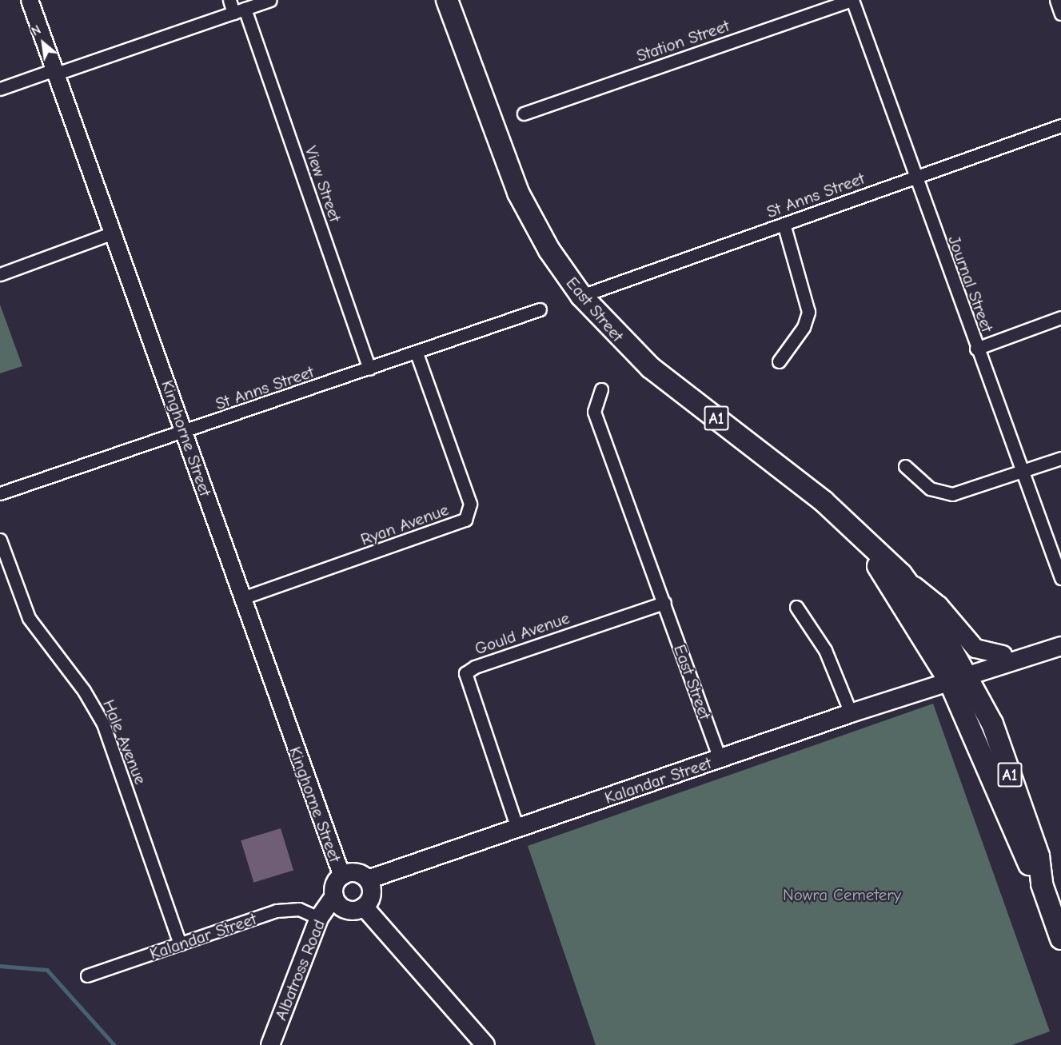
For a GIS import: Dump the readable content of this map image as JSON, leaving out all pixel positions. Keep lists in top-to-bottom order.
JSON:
{
  "streets": {
    "highway": ["East Street", "A1"],
    "main road": ["Kalandar Street", "Albatross Road"],
    "street": [
      "Station Street",
      "View Street",
      "St Anns Street",
      "Journal Street",
      "Kinghorne Street",
      "Ryan Avenue",
      "Gould Avenue",
      "Hale Avenue"
    ]
  },
  "crossings": [
    ["Station Street", "Journal Street"],
    ["View Street", "St Anns Street"],
    ["St Anns Street", "Journal Street"],
    ["St Anns Street", "East Street"],
    ["St Anns Street", "Kinghorne Street"],
    ["St Anns Street", "Ryan Avenue"],
    ["East Street", "A1"],
    ["East Street", "Gould Avenue"],
    ["East Street", "Kalandar Street"],
    ["A1", "Kalandar Street"],
    ["Kinghorne Street", "Ryan Avenue"],
    ["Kinghorne Street", "Kalandar Street"],
    ["Kinghorne Street", "Albatross Road"],
    ["Gould Avenue", "Kalandar Street"],
    ["Hale Avenue", "Kalandar Street"],
    ["Kalandar Street", "Albatross Road"]
  ],
  "parks": ["Nowra Cemetery"],
  "north": "top left"
}
